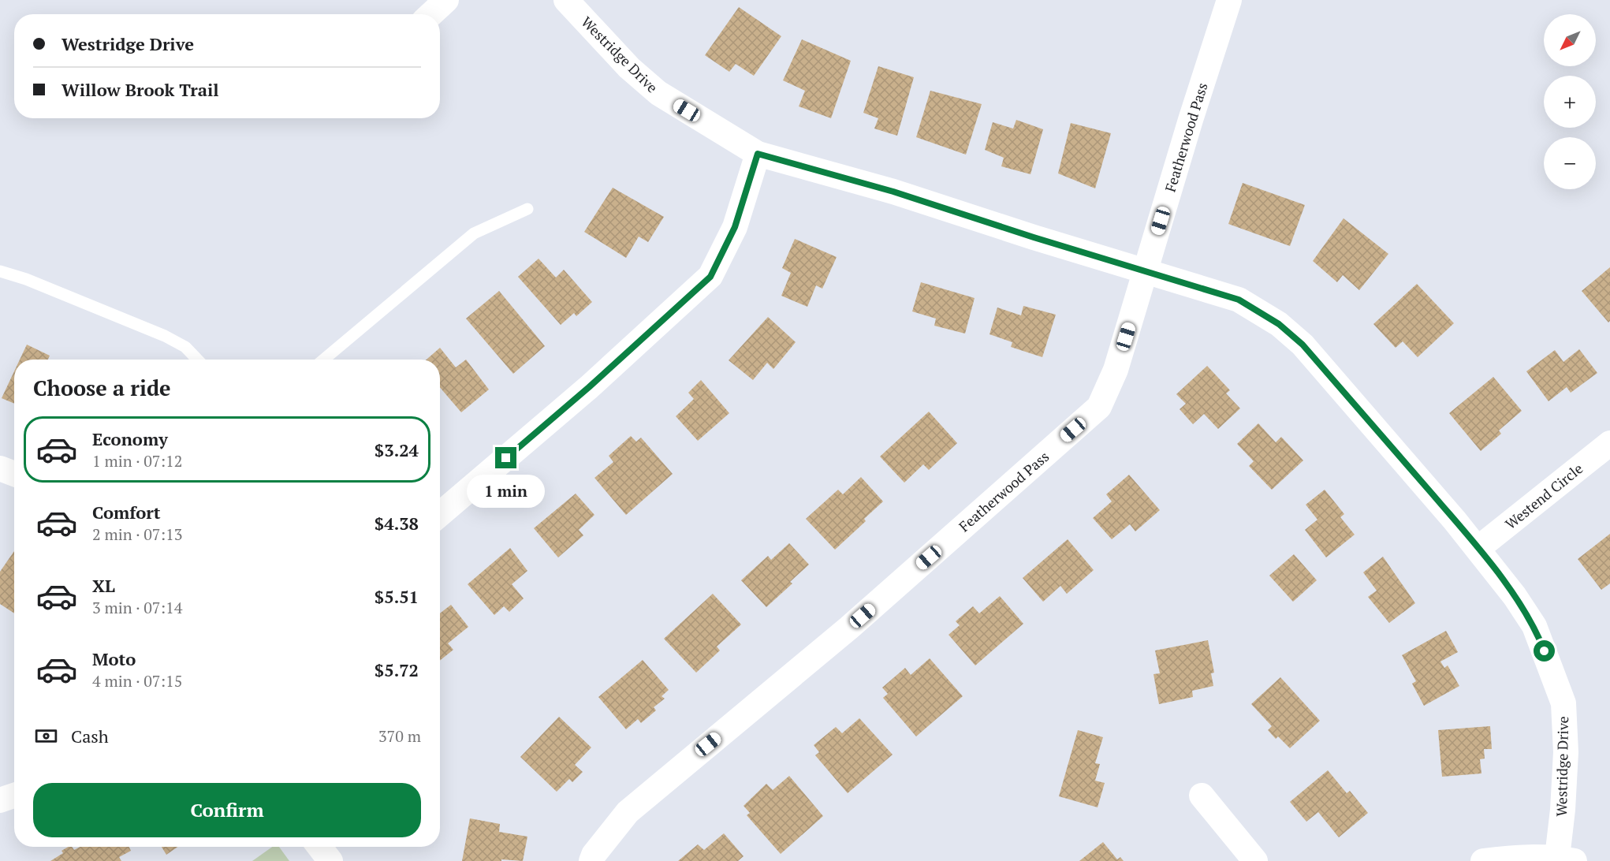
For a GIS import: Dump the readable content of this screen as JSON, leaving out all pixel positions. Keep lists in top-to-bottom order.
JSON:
{
  "streets": {
    "street": ["Westridge Drive", "Featherwood Pass", "Westend Circle"]
  },
  "crossings": [
    ["Westridge Drive", "Featherwood Pass"],
    ["Westridge Drive", "Westend Circle"]
  ],
  "north": "bottom left",
  "page": {
    "map_buttons": ["+", "−"],
    "banner": ["Westridge Drive", "Willow Brook Trail"],
    "heading": "Choose a ride",
    "list": [
      {
        "name": "Economy",
        "note": "1 min · 07:12",
        "value": "$3.24"
      },
      {
        "name": "Comfort",
        "note": "2 min · 07:13",
        "value": "$4.38"
      },
      {
        "name": "XL",
        "note": "3 min · 07:14",
        "value": "$5.51"
      },
      {
        "name": "Moto",
        "note": "4 min · 07:15",
        "value": "$5.72"
      }
    ],
    "bubble": "1 min",
    "pay": ["Cash", "370 m"],
    "buttons": "Confirm"
  }
}
